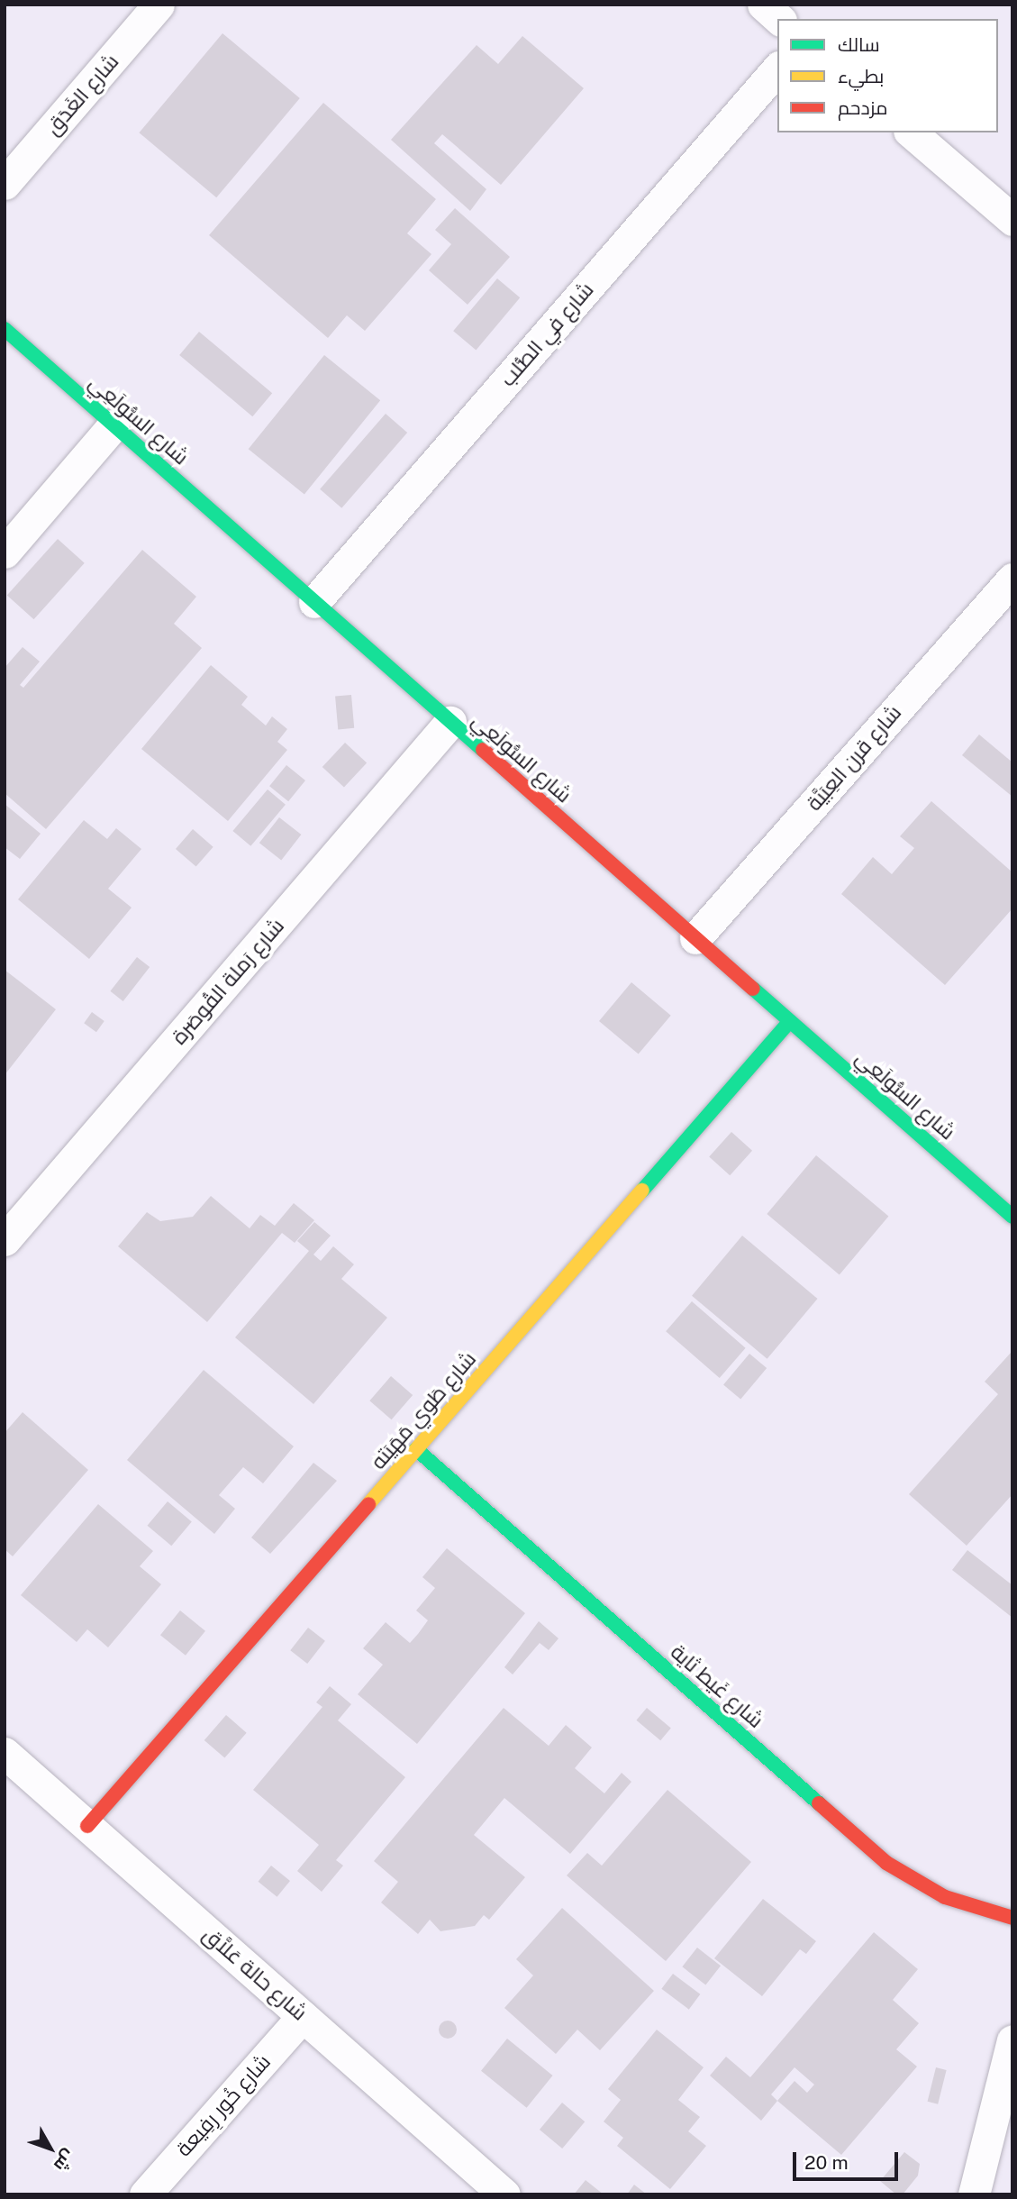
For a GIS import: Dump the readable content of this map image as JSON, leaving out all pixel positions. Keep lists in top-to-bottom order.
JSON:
{
  "streets": {
    "street": [
      "شارع الغَدَق",
      "شارع في الصُّلب",
      "شارع السُّولَعِي",
      "شارع قرن العِبَيَّة",
      "شارع رَملة القُوصَرة",
      "شارع طَوي مَهَيَته",
      "شارع غَيط ثاية",
      "شارع حالة عَلاَّق",
      "شارع خُور رِفِيعة"
    ]
  },
  "crossings": [
    ["شارع في الصُّلب", "شارع السُّولَعِي"],
    ["شارع السُّولَعِي", "شارع قرن العِبَيَّة"],
    ["شارع السُّولَعِي", "شارع رَملة القُوصَرة"],
    ["شارع السُّولَعِي", "شارع طَوي مَهَيَته"],
    ["شارع طَوي مَهَيَته", "شارع غَيط ثاية"],
    ["شارع طَوي مَهَيَته", "شارع حالة عَلاَّق"],
    ["شارع حالة عَلاَّق", "شارع خُور رِفِيعة"]
  ],
  "legend": ["سالك", "بطيء", "مزدحم"],
  "scale_bar": "20 m",
  "north": "bottom right"
}
